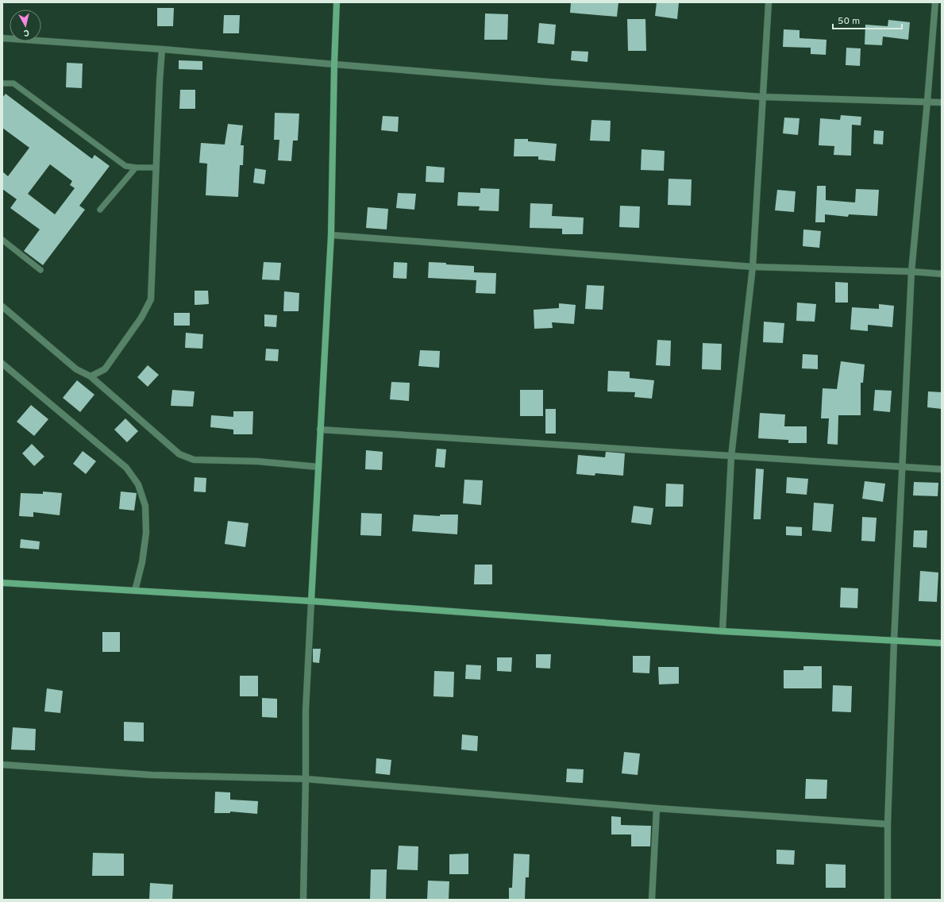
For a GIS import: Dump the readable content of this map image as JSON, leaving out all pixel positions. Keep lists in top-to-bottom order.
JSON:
{
  "scale_bar": "50 m",
  "north": "bottom"
}
